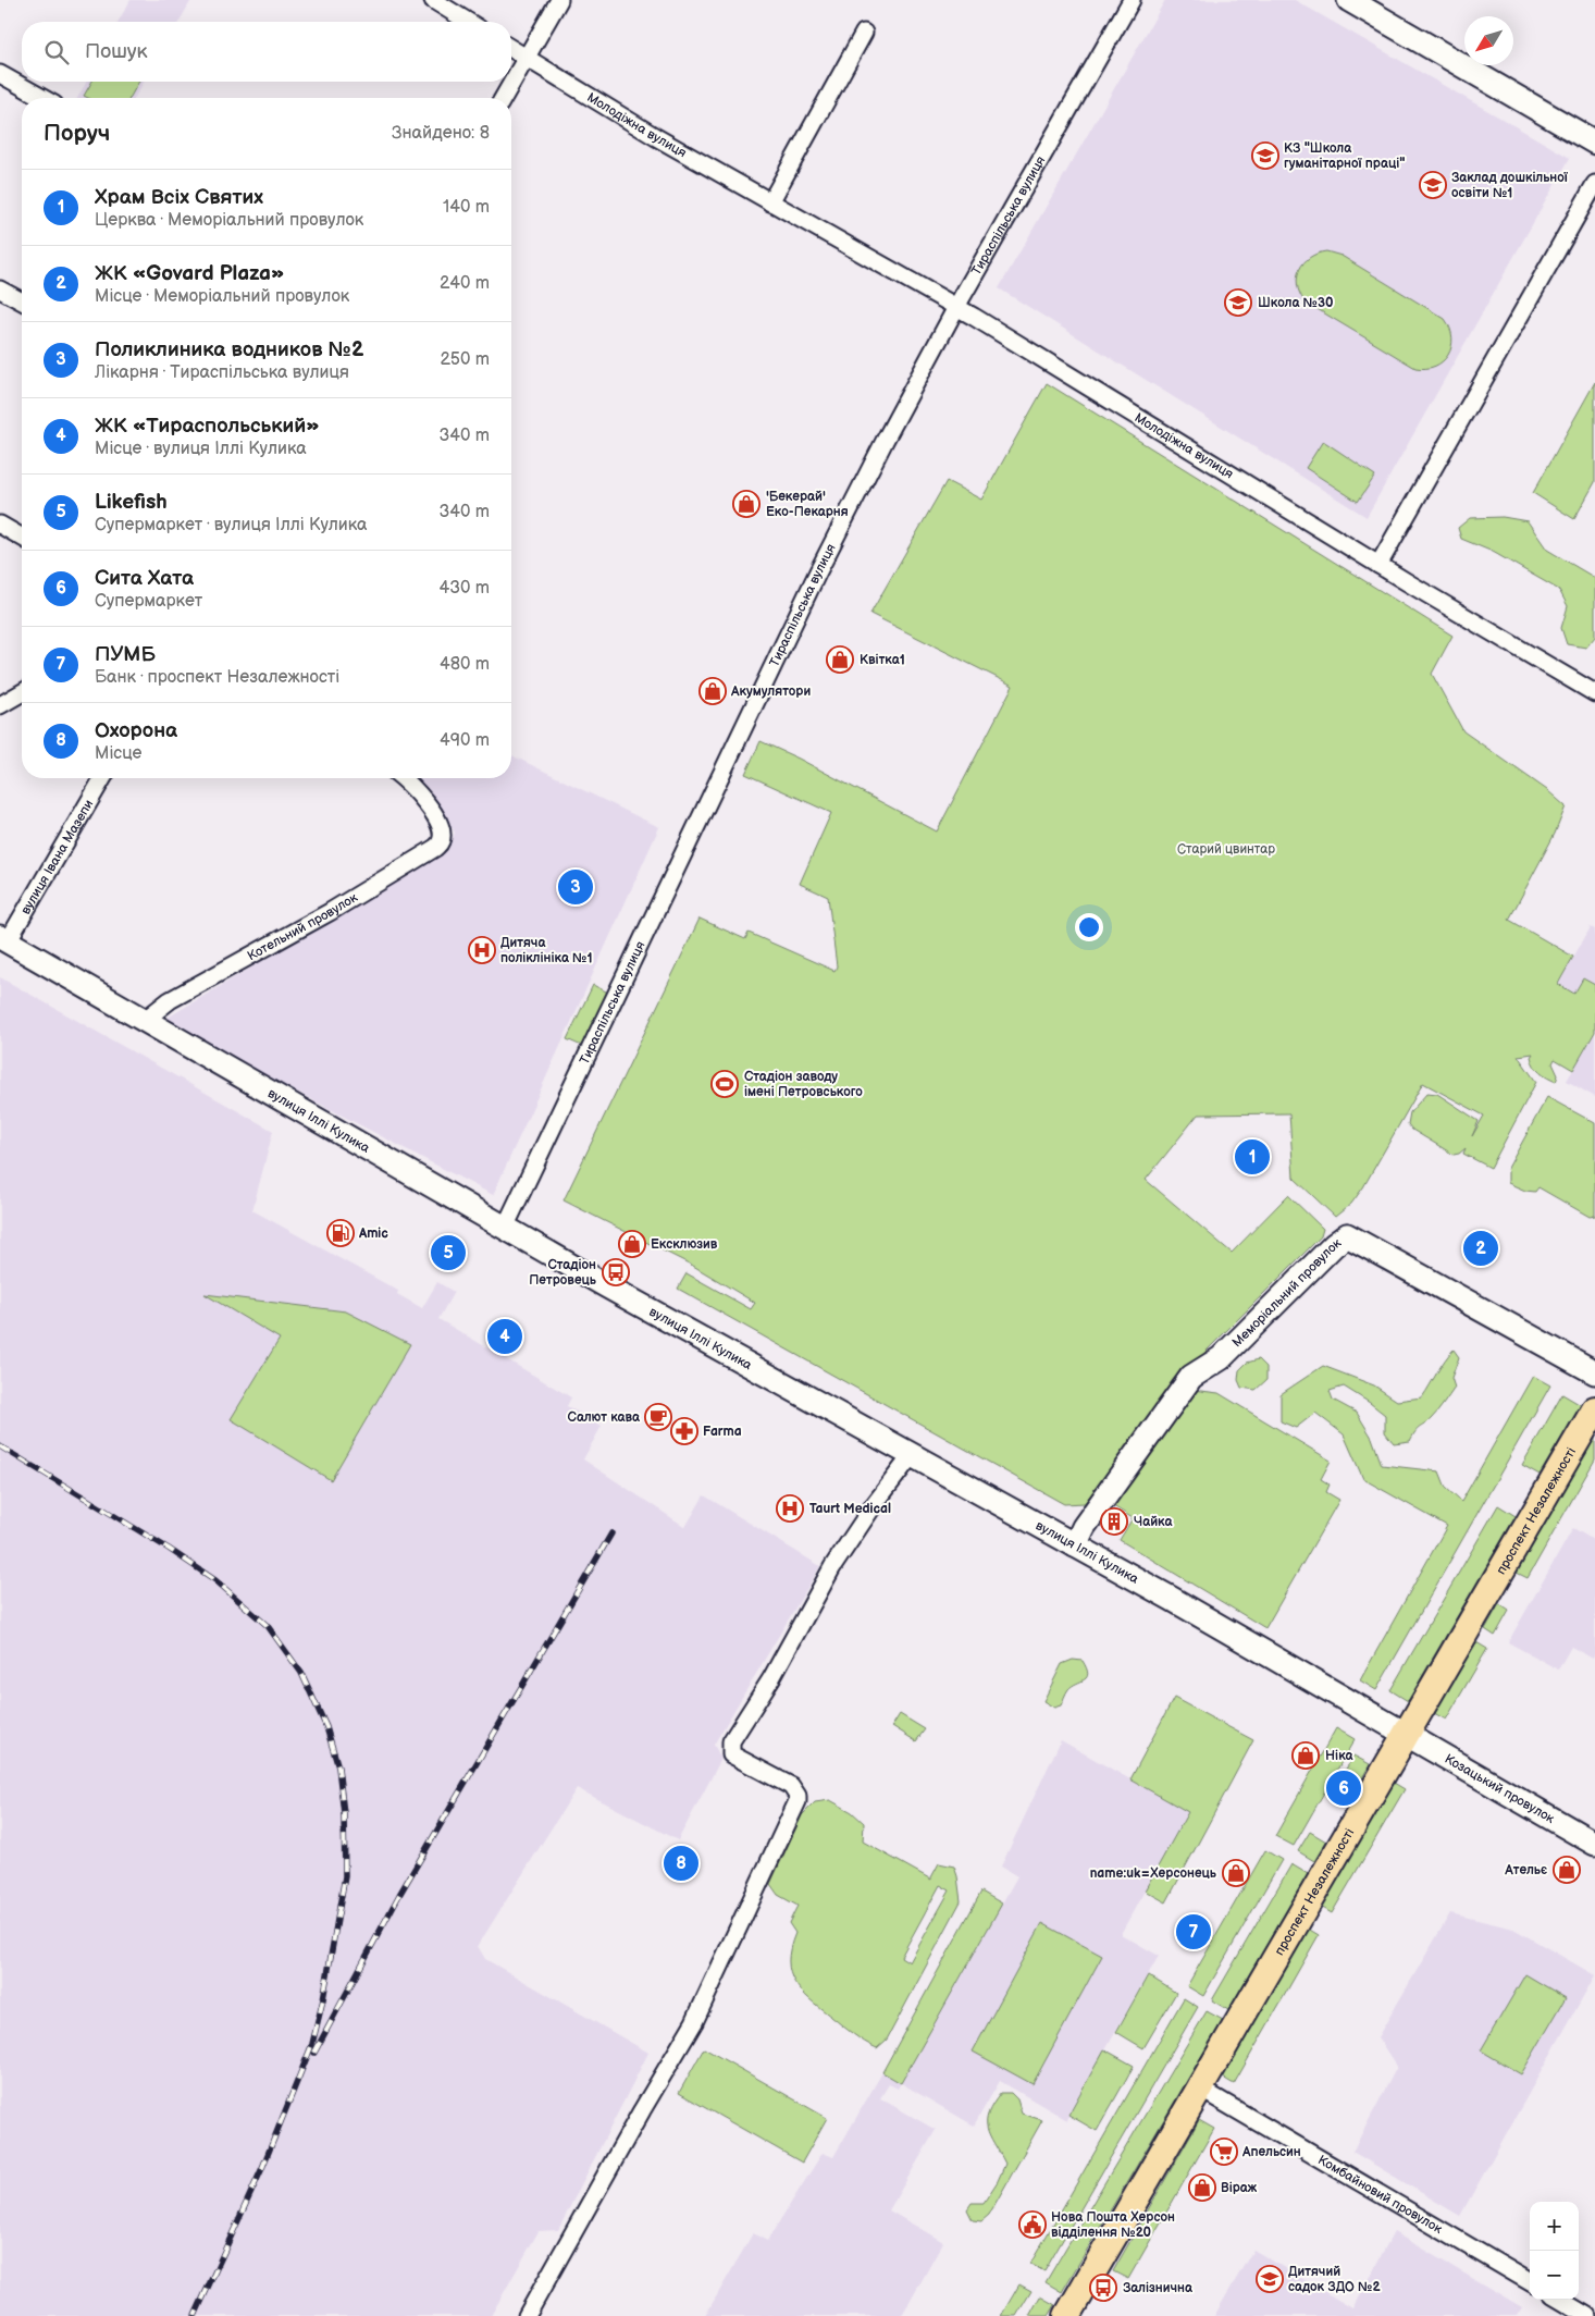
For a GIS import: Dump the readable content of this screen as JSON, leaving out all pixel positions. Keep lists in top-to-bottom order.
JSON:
{
  "streets": {
    "main road": ["проспект Незалежності"],
    "street": [
      "Молодіжна вулиця",
      "Тираспільська вулиця",
      "вулиця Івана Мазепи",
      "Котельний провулок",
      "вулиця Іллі Кулика",
      "Меморіальний провулок",
      "Козацький провулок",
      "Комбайновий провулок"
    ]
  },
  "crossings": [
    ["Молодіжна вулиця", "Тираспільська вулиця"],
    ["Тираспільська вулиця", "вулиця Іллі Кулика"],
    ["вулиця Івана Мазепи", "вулиця Іллі Кулика"],
    ["Котельний провулок", "вулиця Іллі Кулика"],
    ["вулиця Іллі Кулика", "Меморіальний провулок"],
    ["вулиця Іллі Кулика", "проспект Незалежності"],
    ["вулиця Іллі Кулика", "Козацький провулок"],
    ["проспект Незалежності", "Козацький провулок"],
    ["проспект Незалежності", "Комбайновий провулок"]
  ],
  "parks": ["Старий цвинтар"],
  "places": {
    "school or university": [
      "КЗ \"Школа гуманітарної праці\"",
      "Заклад дошкільної освіти №1",
      "Школа №30",
      "Дитячий садок ЗДО №2"
    ],
    "shop": [
      "'Бекерай' Еко-Пекарня",
      "Квітка1",
      "Акумулятори",
      "Ексклюзив",
      "Ніка",
      "Ательє",
      "name:uk=Херсонець",
      "Віраж"
    ],
    "hospital": ["Дитяча поліклініка №1", "Taurt Medical"],
    "sports": ["Стадіон заводу імені Петровського"],
    "fuel station": ["Amic"],
    "bus stop": ["Стадіон Петровець", "Залізнична"],
    "cafe": ["Салют кава"],
    "pharmacy": ["Farma"],
    "building": ["Чайка"],
    "supermarket": ["Апельсин"],
    "public building": ["Нова Пошта Херсон відділення №20"]
  },
  "north": "bottom left",
  "page": {
    "search": "Пошук",
    "heading": ["Поруч", "Знайдено: 8"],
    "list": [
      {
        "mark": "1",
        "name": "Храм Всіх Святих",
        "note": "Церква · Меморіальний провулок",
        "value": "140 m"
      },
      {
        "mark": "2",
        "name": "ЖК «Govard Plaza»",
        "note": "Місце · Меморіальний провулок",
        "value": "240 m"
      },
      {
        "mark": "3",
        "name": "Поликлиника водников №2",
        "note": "Лікарня · Тираспільська вулиця",
        "value": "250 m"
      },
      {
        "mark": "4",
        "name": "ЖК «Тираспольський»",
        "note": "Місце · вулиця Іллі Кулика",
        "value": "340 m"
      },
      {
        "mark": "5",
        "name": "Likefish",
        "note": "Супермаркет · вулиця Іллі Кулика",
        "value": "340 m"
      },
      {
        "mark": "6",
        "name": "Сита Хата",
        "note": "Супермаркет",
        "value": "430 m"
      },
      {
        "mark": "7",
        "name": "ПУМБ",
        "note": "Банк · проспект Незалежності",
        "value": "480 m"
      },
      {
        "mark": "8",
        "name": "Охорона",
        "note": "Місце",
        "value": "490 m"
      }
    ],
    "pins": [
      "3",
      "1",
      "2",
      "5",
      "4",
      "6",
      "8",
      "7"
    ],
    "map_buttons": ["+", "−"]
  }
}
